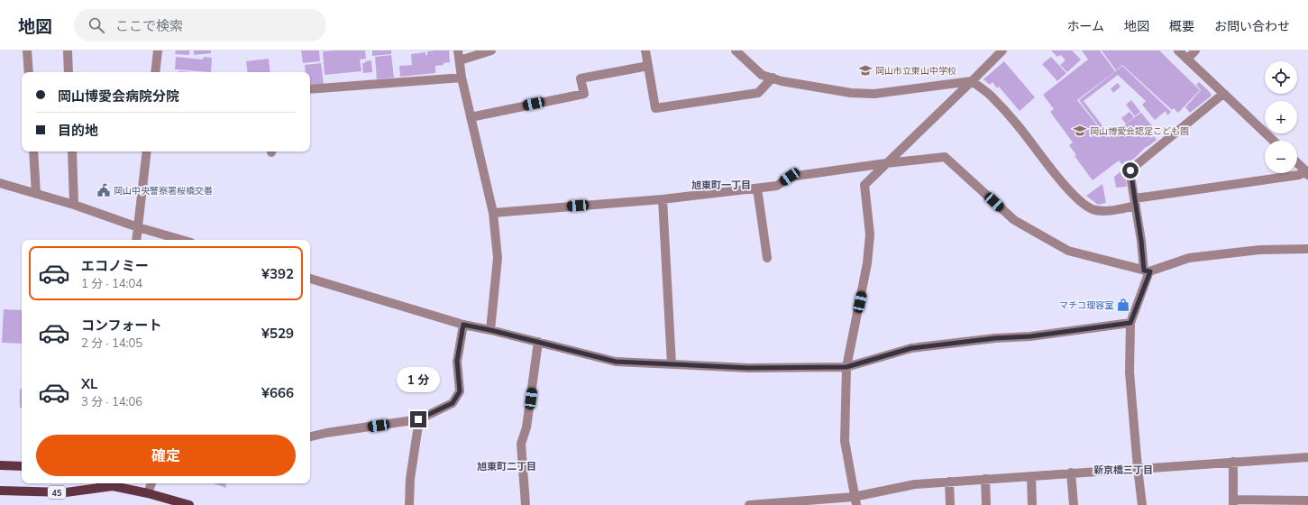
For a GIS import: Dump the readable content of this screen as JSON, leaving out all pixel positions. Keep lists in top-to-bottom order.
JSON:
{
  "streets": {
    "main road": ["45"]
  },
  "districts": ["旭東町一丁目", "旭東町二丁目", "新京橋三丁目"],
  "places": {
    "school or university": ["岡山市立東山中学校", "岡山博愛会認定こども園"],
    "public building": ["岡山中央警察署桜橋交番"],
    "shop": ["マチコ理容室"]
  },
  "page": {
    "header": "地図",
    "search": "ここで検索",
    "nav": [
      "ホーム",
      "地図",
      "概要",
      "お問い合わせ"
    ],
    "map_buttons": ["+", "−"],
    "banner": ["岡山博愛会病院分院", "目的地"],
    "list": [
      {
        "name": "エコノミー",
        "note": "1 分 · 14:04",
        "value": "¥392"
      },
      {
        "name": "コンフォート",
        "note": "2 分 · 14:05",
        "value": "¥529"
      },
      {
        "name": "XL",
        "note": "3 分 · 14:06",
        "value": "¥666"
      }
    ],
    "bubble": "1 分",
    "buttons": "確定"
  }
}
